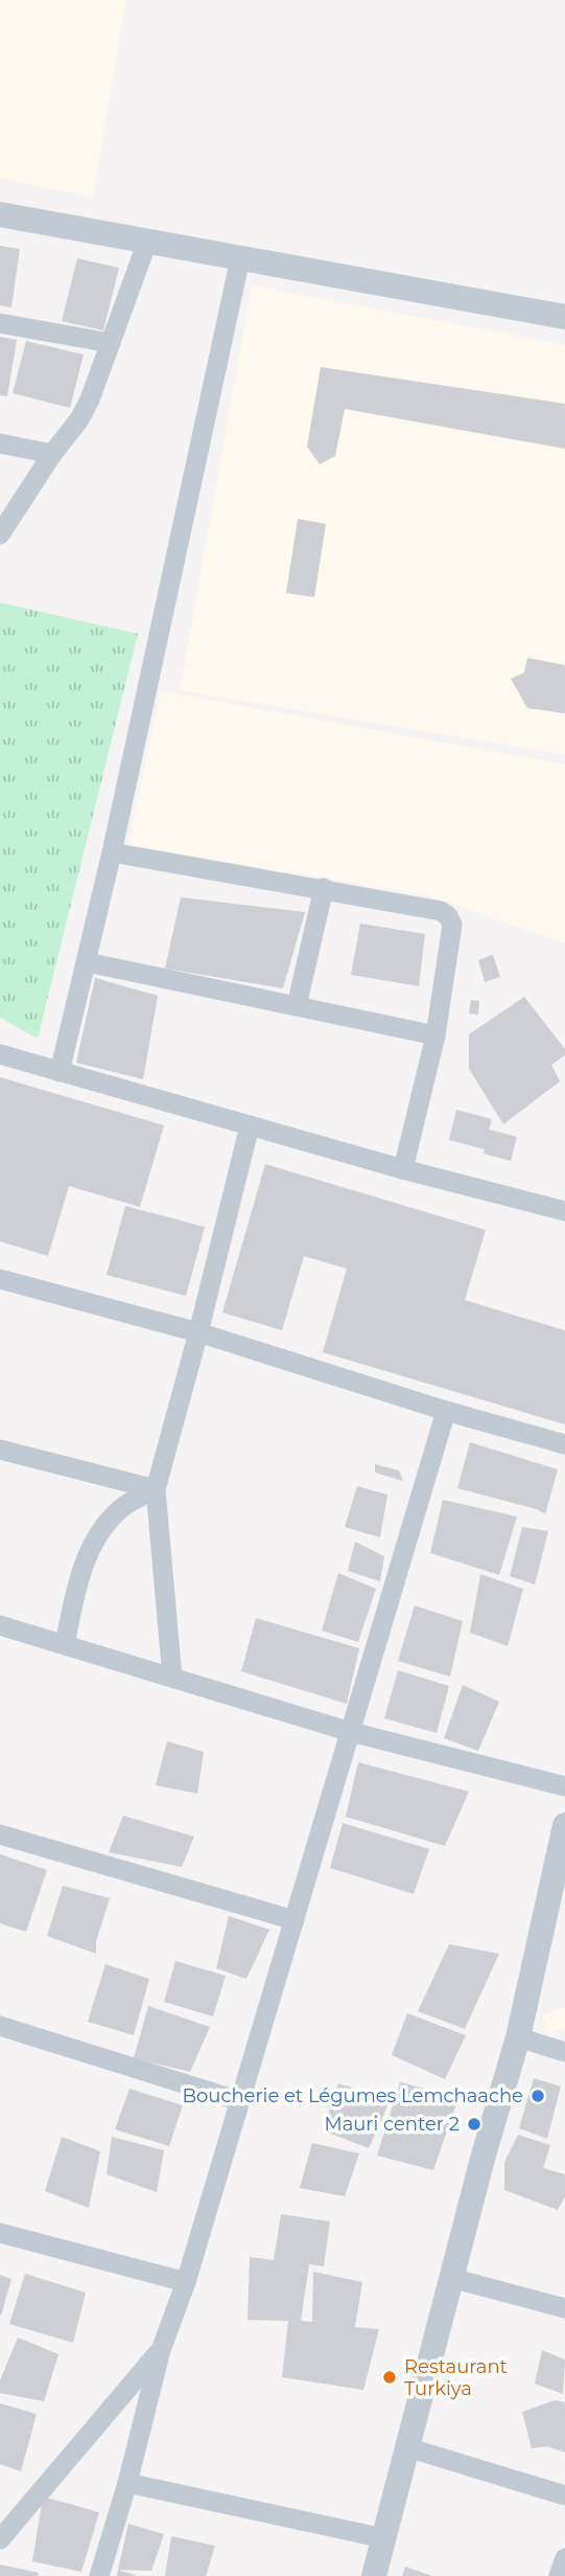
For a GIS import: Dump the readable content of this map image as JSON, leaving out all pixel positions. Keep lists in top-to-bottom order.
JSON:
{
  "places": ["Boucherie et Légumes Lemchaache", "Mauri center 2", "Restaurant Turkiya"]
}
